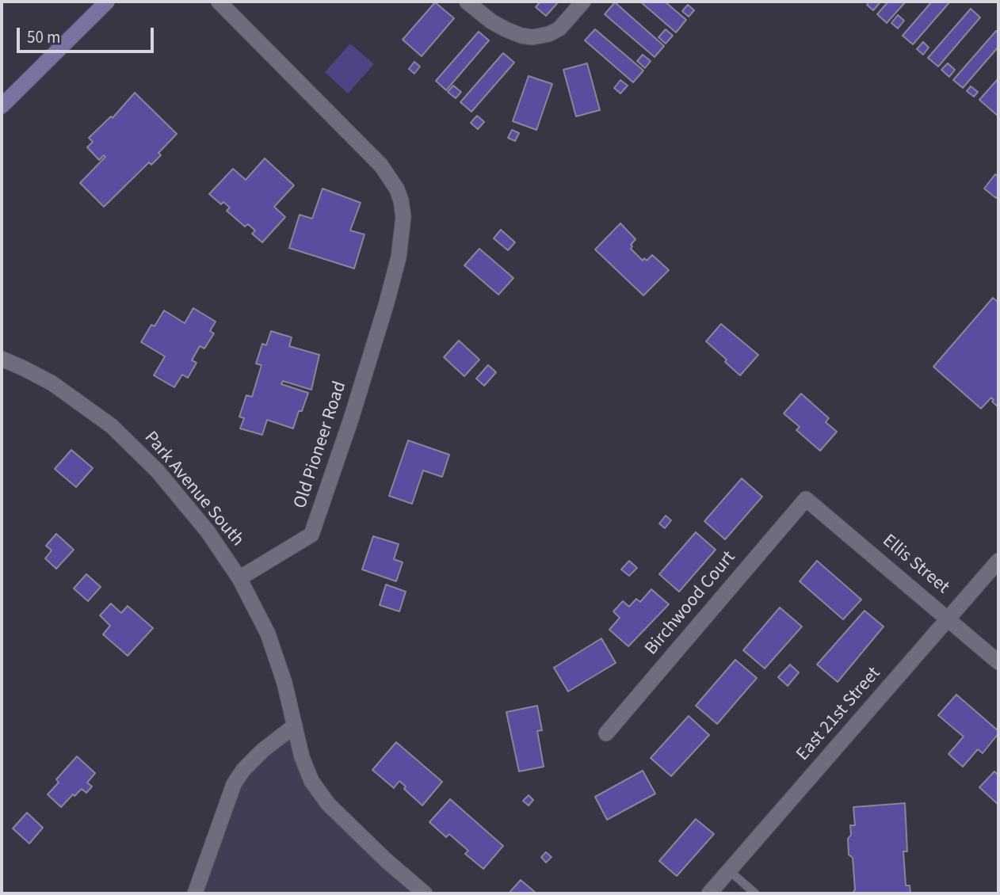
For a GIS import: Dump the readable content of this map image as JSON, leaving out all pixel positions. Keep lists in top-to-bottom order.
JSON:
{
  "streets": {
    "street": [
      "Old Pioneer Road",
      "Park Avenue South",
      "Ellis Street",
      "Birchwood Court",
      "East 21st Street"
    ]
  },
  "crossings": [
    ["Old Pioneer Road", "Park Avenue South"],
    ["Ellis Street", "Birchwood Court"],
    ["Ellis Street", "East 21st Street"]
  ],
  "scale_bar": "50 m"
}
